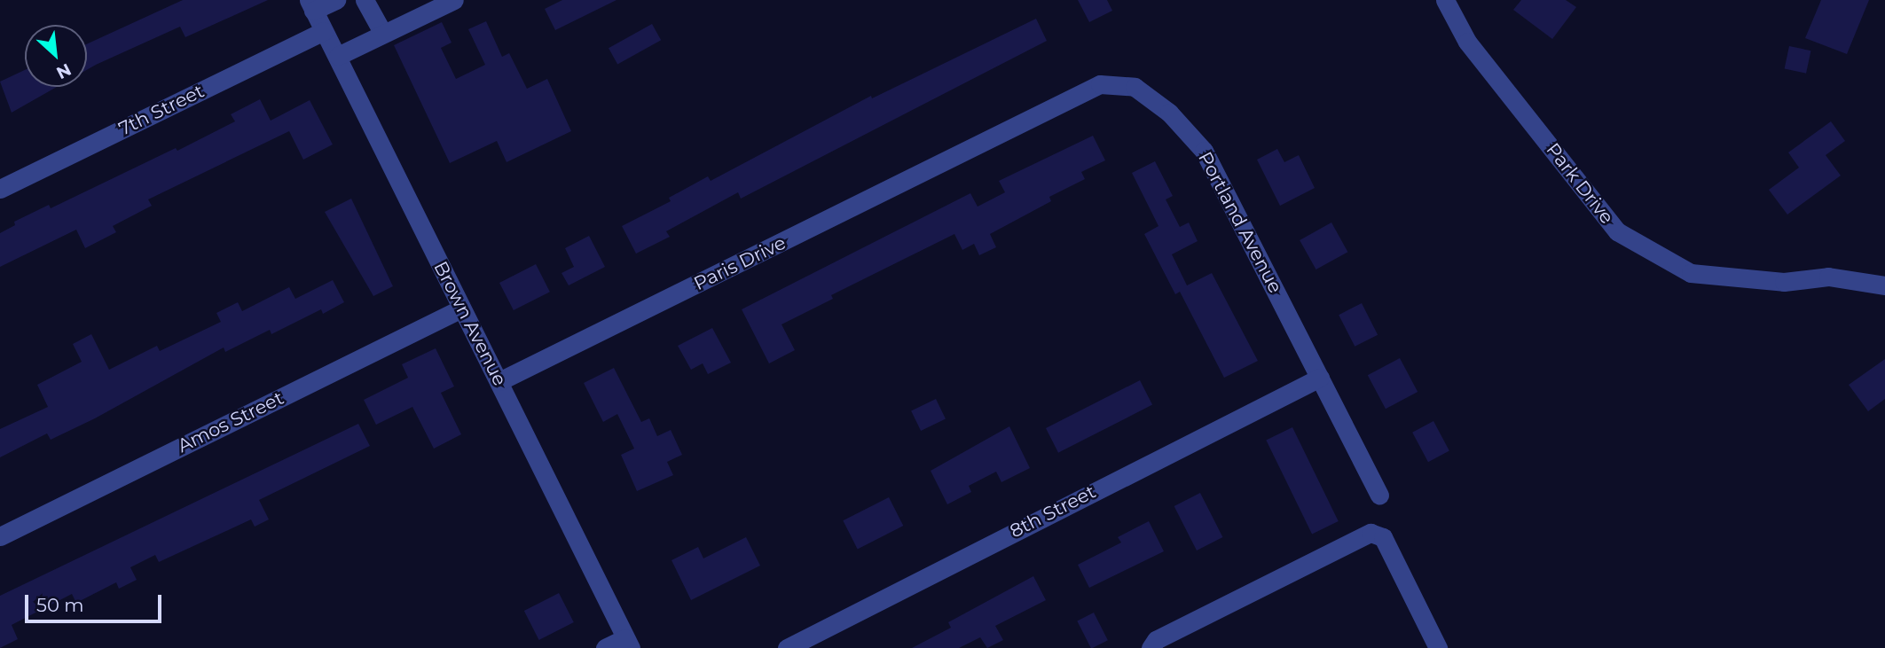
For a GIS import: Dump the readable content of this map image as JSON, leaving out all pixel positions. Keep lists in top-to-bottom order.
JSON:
{
  "streets": {
    "street": [
      "7th Street",
      "Park Drive",
      "Portland Avenue",
      "Paris Drive",
      "Brown Avenue",
      "Amos Street",
      "8th Street"
    ]
  },
  "crossings": [
    ["7th Street", "Brown Avenue"],
    ["Portland Avenue", "Paris Drive"],
    ["Portland Avenue", "8th Street"],
    ["Paris Drive", "Brown Avenue"],
    ["Brown Avenue", "Amos Street"]
  ],
  "scale_bar": "50 m",
  "north": "bottom right"
}
